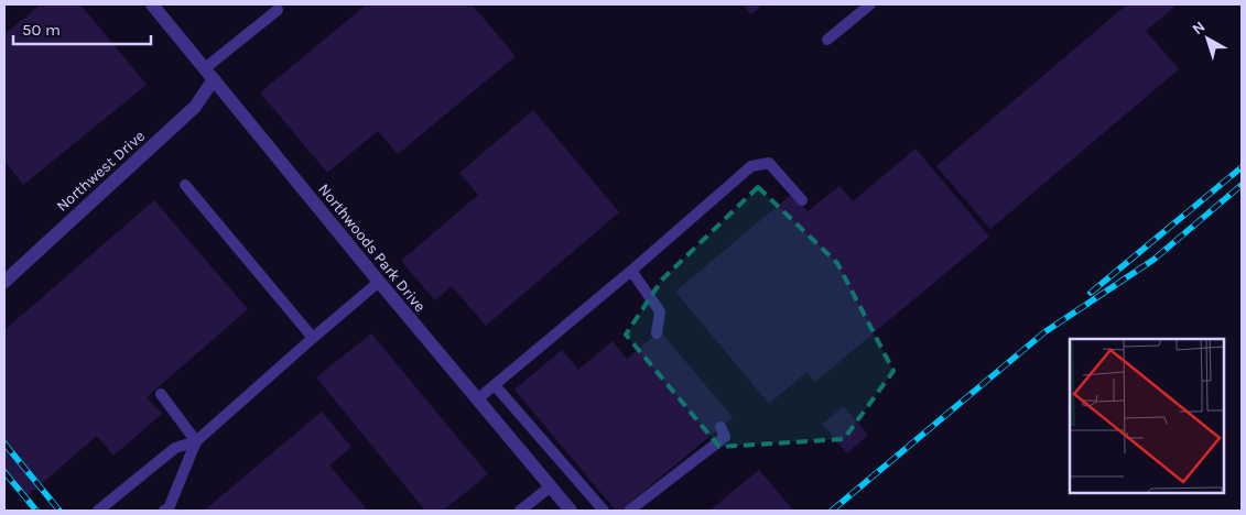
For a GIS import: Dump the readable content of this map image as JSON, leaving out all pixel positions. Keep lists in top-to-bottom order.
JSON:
{
  "streets": {
    "street": ["Northwest Drive", "Northwoods Park Drive"]
  },
  "crossings": [
    ["Northwest Drive", "Northwoods Park Drive"]
  ],
  "scale_bar": "50 m",
  "north": "top left"
}
